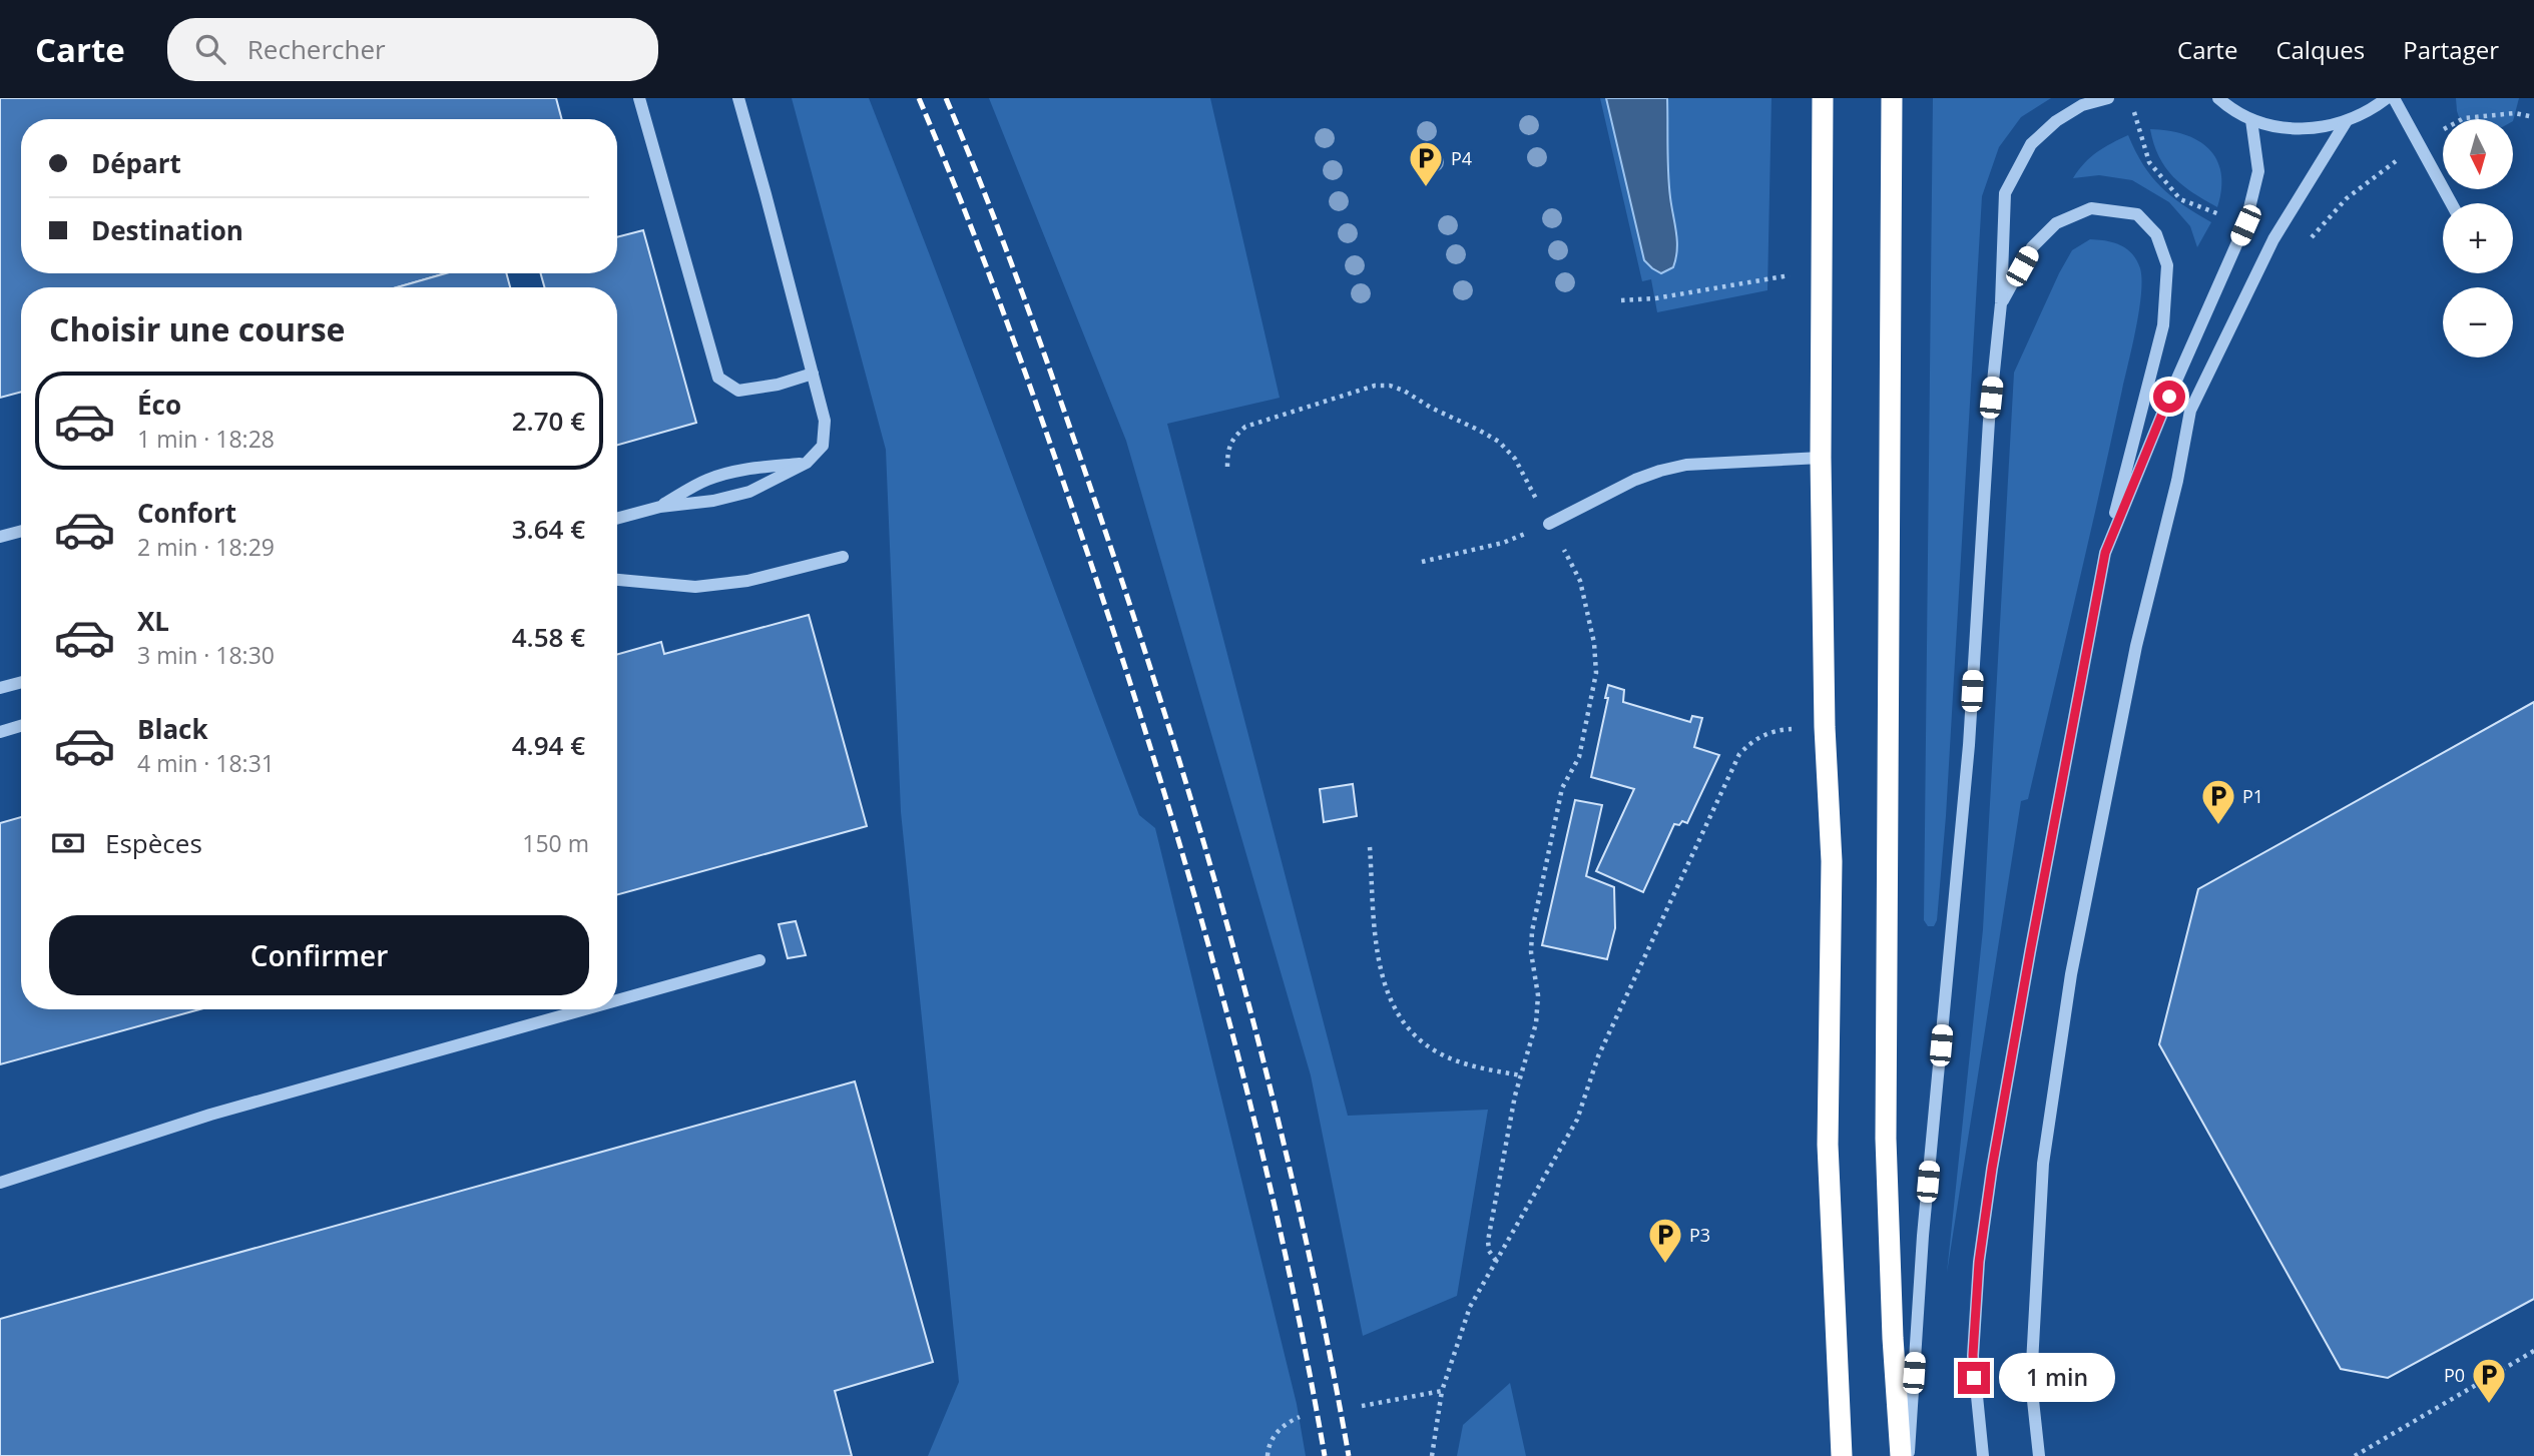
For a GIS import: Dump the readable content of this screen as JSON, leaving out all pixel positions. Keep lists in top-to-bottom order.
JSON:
{
  "places": {
    "parking": [
      "P4",
      "P1",
      "P3",
      "P0"
    ]
  },
  "north": "bottom",
  "page": {
    "header": "Carte",
    "search": "Rechercher",
    "nav": ["Carte", "Calques", "Partager"],
    "map_buttons": ["+", "−"],
    "banner": ["Départ", "Destination"],
    "heading": "Choisir une course",
    "list": [
      {
        "name": "Éco",
        "note": "1 min · 18:28",
        "value": "2.70 €"
      },
      {
        "name": "Confort",
        "note": "2 min · 18:29",
        "value": "3.64 €"
      },
      {
        "name": "XL",
        "note": "3 min · 18:30",
        "value": "4.58 €"
      },
      {
        "name": "Black",
        "note": "4 min · 18:31",
        "value": "4.94 €"
      }
    ],
    "pay": ["Espèces", "150 m"],
    "buttons": "Confirmer",
    "bubble": "1 min"
  }
}
